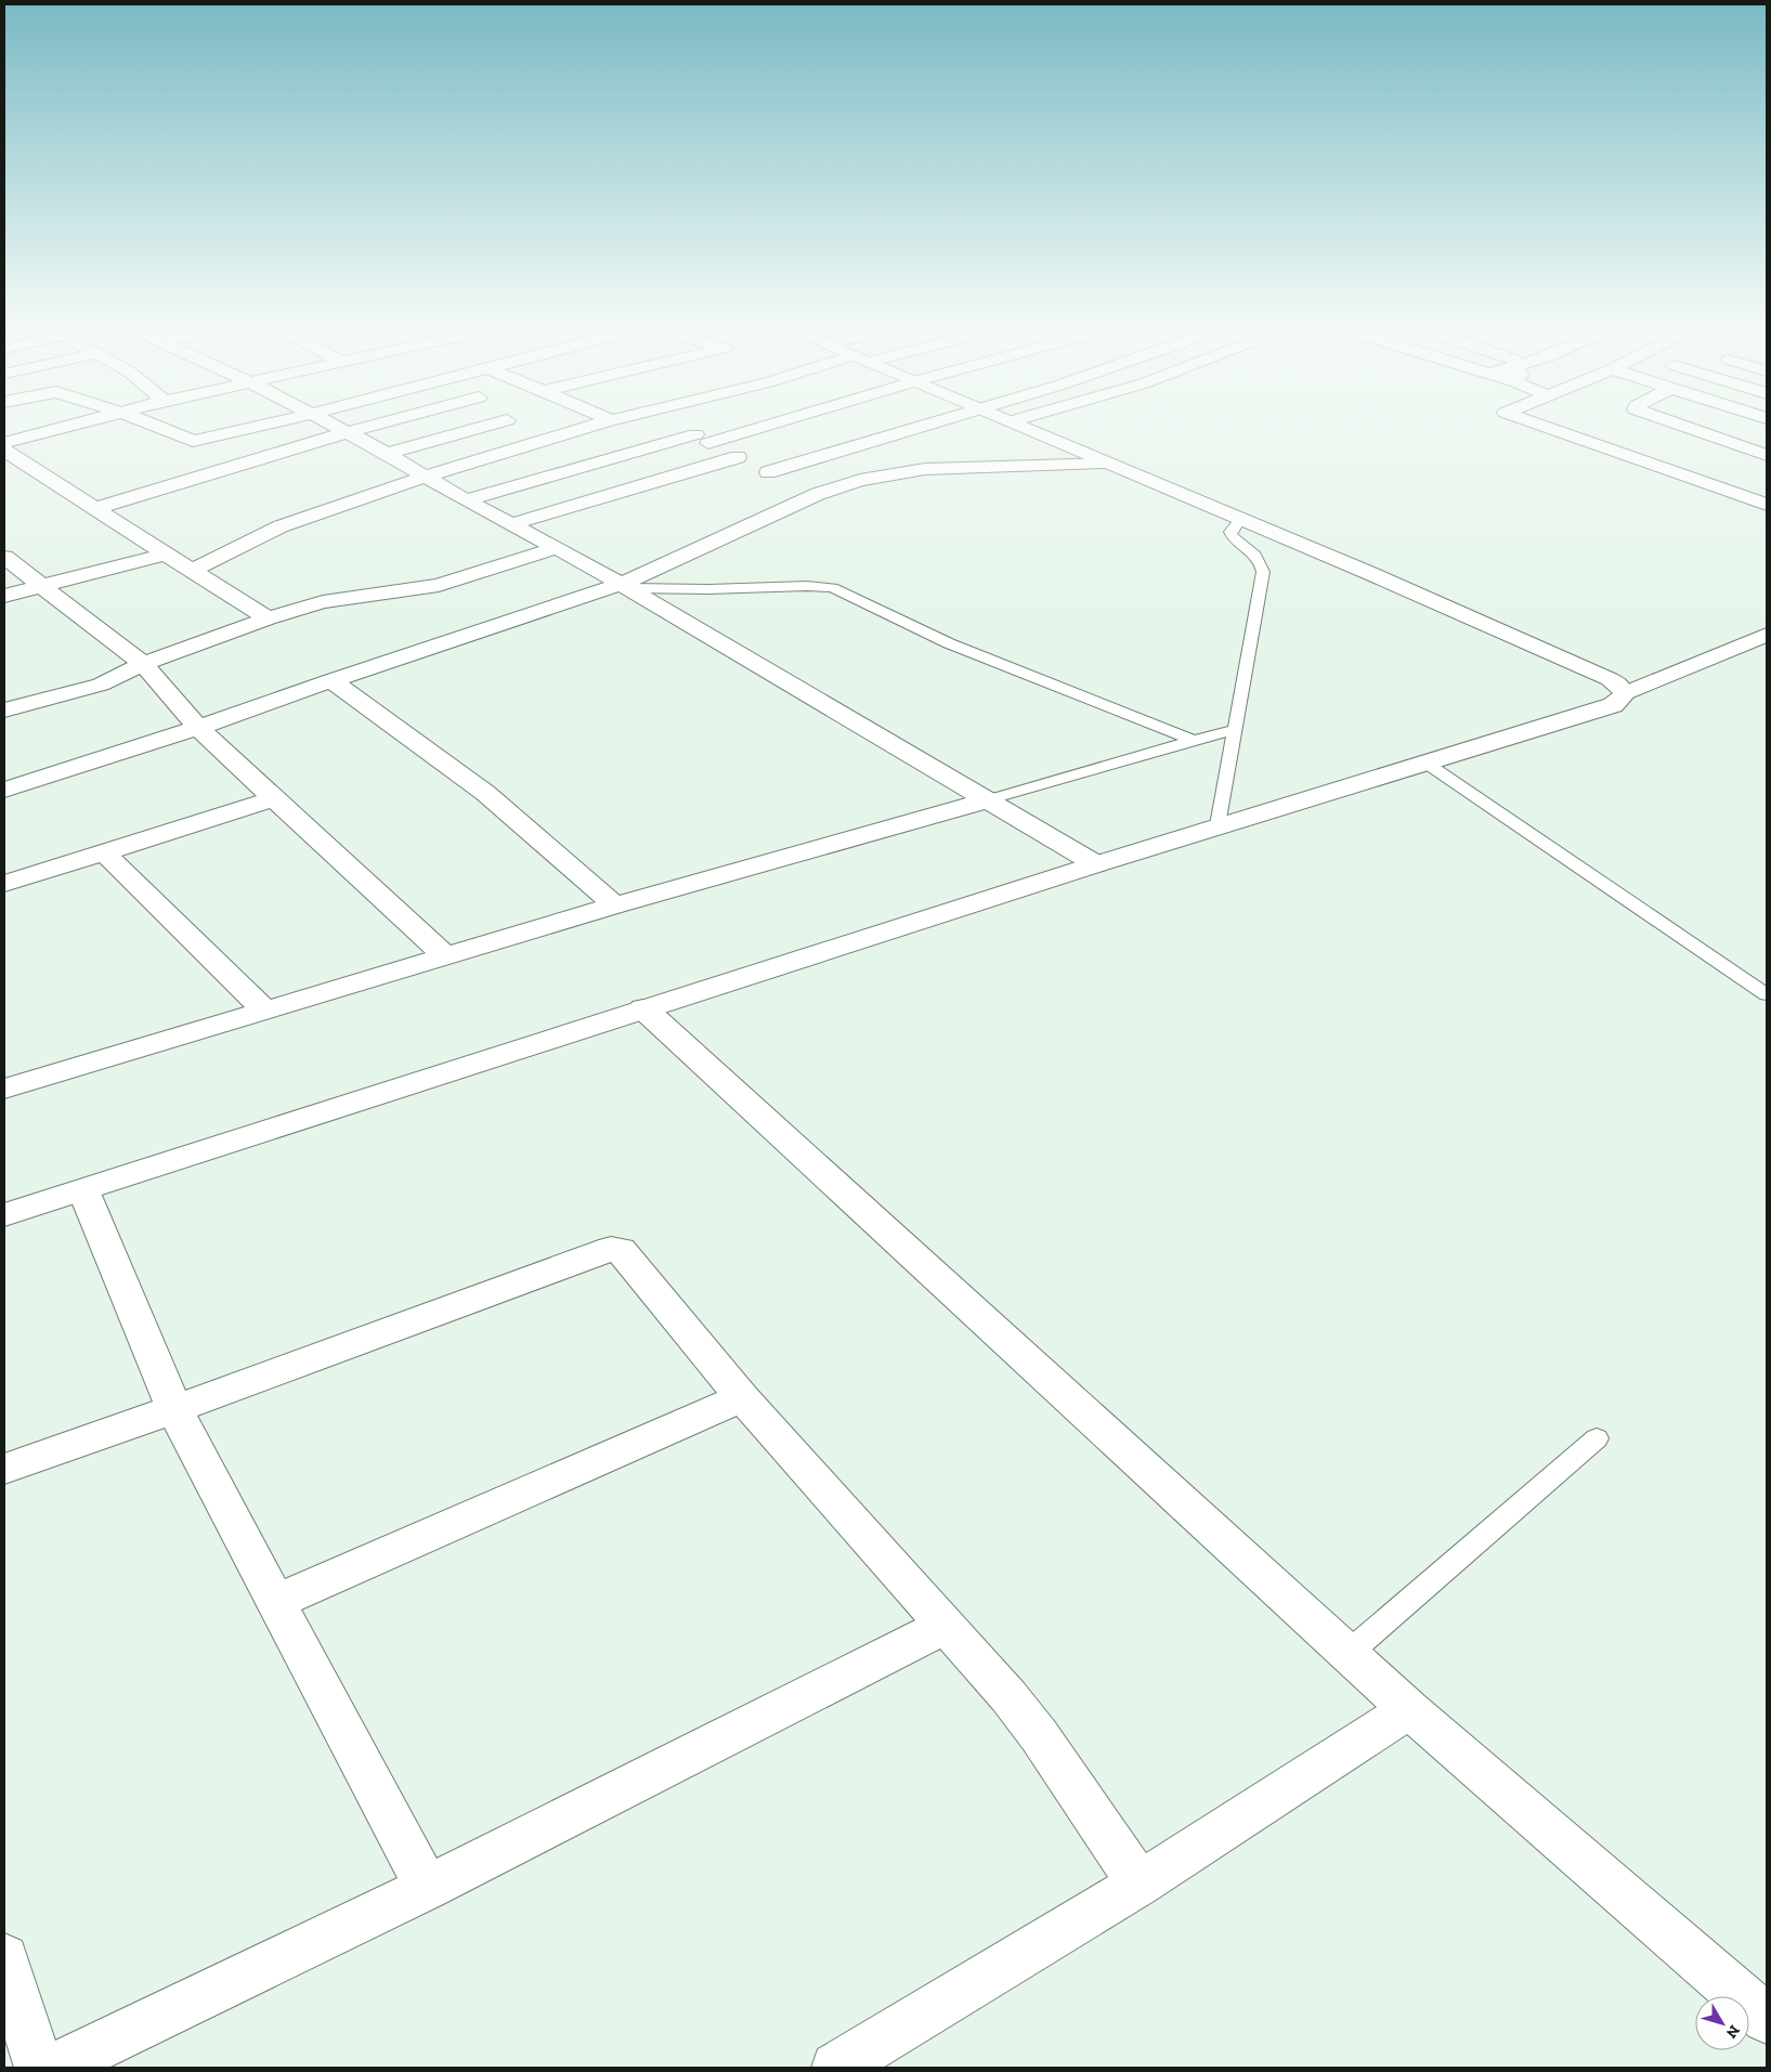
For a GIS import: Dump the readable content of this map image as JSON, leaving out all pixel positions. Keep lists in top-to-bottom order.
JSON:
{
  "north": "bottom right"
}
